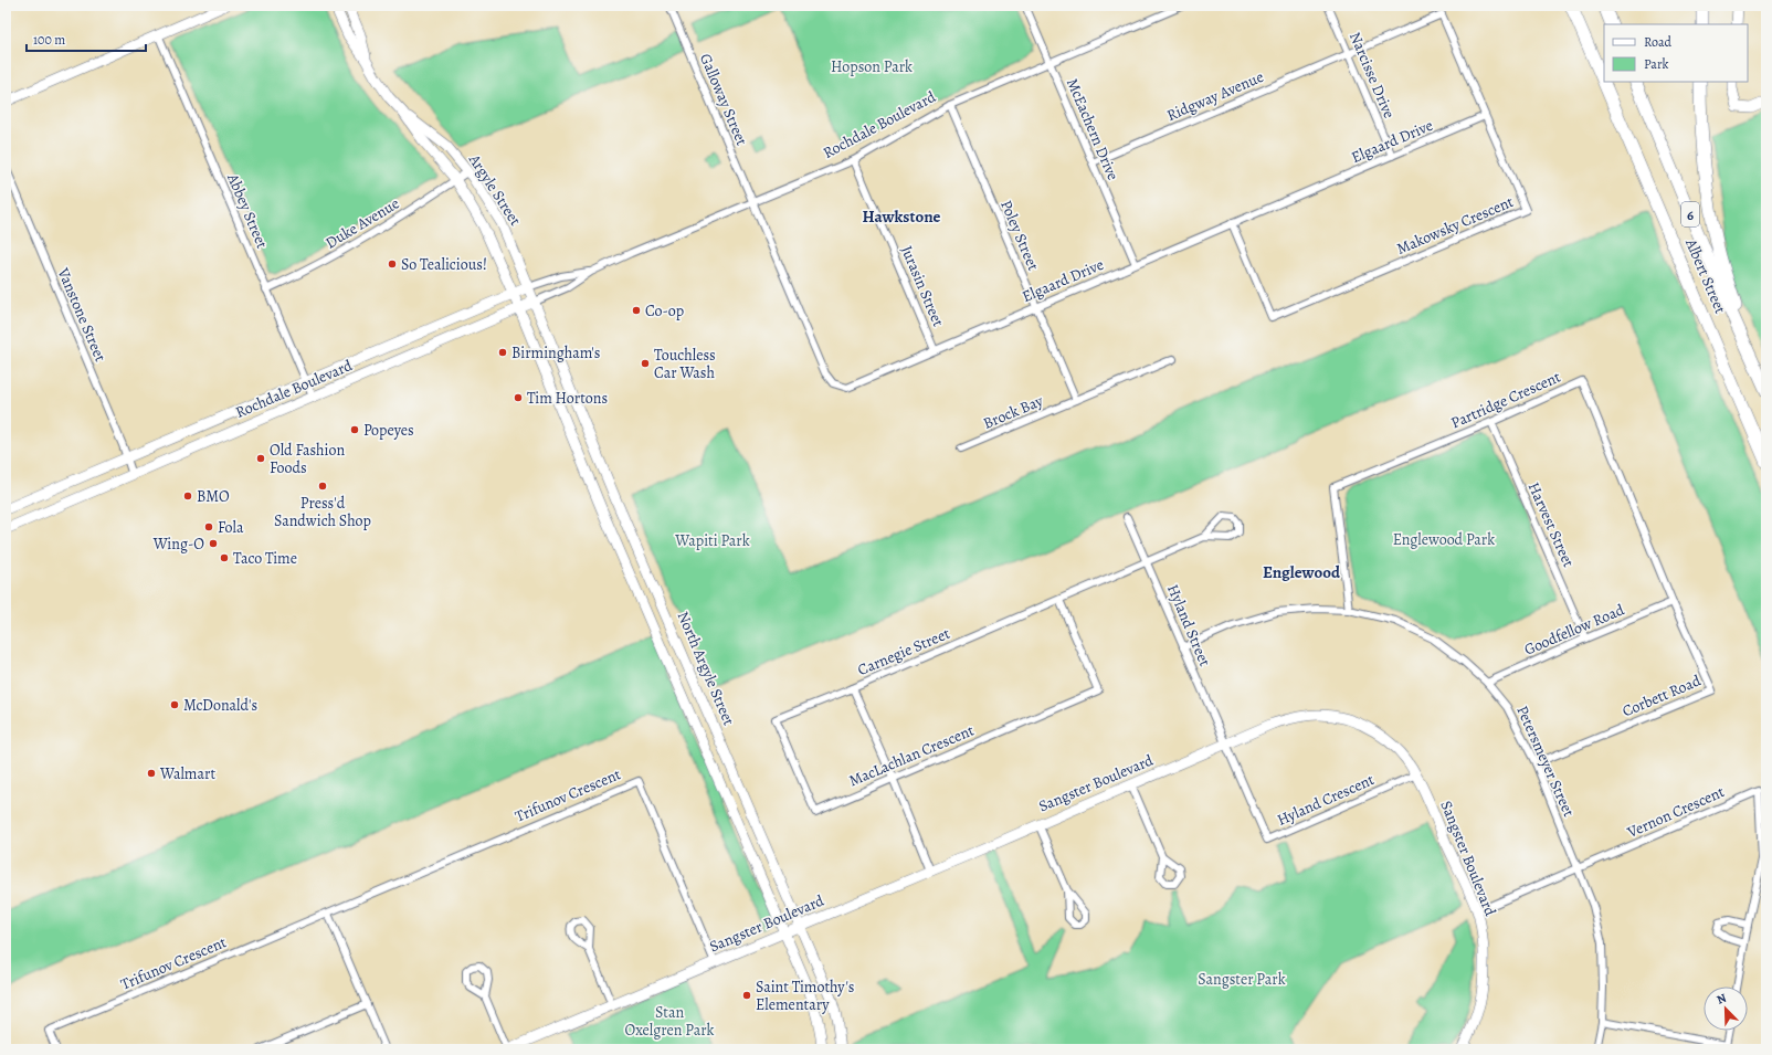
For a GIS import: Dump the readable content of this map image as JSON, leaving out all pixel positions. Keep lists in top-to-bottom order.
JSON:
{
  "streets": {
    "highway": ["6", "Albert Street"],
    "street": [
      "Narcisse Drive",
      "Ridgway Avenue",
      "Galloway Street",
      "Rochdale Boulevard",
      "McEachern Drive",
      "Elgaard Drive",
      "Argyle Street",
      "Abbey Street",
      "Duke Avenue",
      "Makowsky Crescent",
      "Poley Street",
      "Jurasin Street",
      "Vanstone Street",
      "Partridge Crescent",
      "Brock Bay",
      "Harvest Street",
      "Hyland Street",
      "Goodfellow Road",
      "Carnegie Street",
      "North Argyle Street",
      "Corbett Road",
      "MacLachlan Crescent",
      "Petersmeyer Street",
      "Sangster Boulevard",
      "Trifunov Crescent",
      "Hyland Crescent",
      "Vernon Crescent"
    ]
  },
  "crossings": [
    ["Narcisse Drive", "Ridgway Avenue"],
    ["Narcisse Drive", "Elgaard Drive"],
    ["Narcisse Drive", "Makowsky Crescent"],
    ["Ridgway Avenue", "McEachern Drive"],
    ["Ridgway Avenue", "Makowsky Crescent"],
    ["Galloway Street", "Rochdale Boulevard"],
    ["Galloway Street", "Elgaard Drive"],
    ["Rochdale Boulevard", "McEachern Drive"],
    ["Rochdale Boulevard", "Elgaard Drive"],
    ["Rochdale Boulevard", "Argyle Street"],
    ["Rochdale Boulevard", "Abbey Street"],
    ["Rochdale Boulevard", "Poley Street"],
    ["Rochdale Boulevard", "Jurasin Street"],
    ["Rochdale Boulevard", "Vanstone Street"],
    ["Rochdale Boulevard", "North Argyle Street"],
    ["McEachern Drive", "Elgaard Drive"],
    ["Elgaard Drive", "Makowsky Crescent"],
    ["Elgaard Drive", "Poley Street"],
    ["Elgaard Drive", "Jurasin Street"],
    ["Argyle Street", "Duke Avenue"],
    ["Argyle Street", "North Argyle Street"],
    ["Abbey Street", "Duke Avenue"],
    ["Poley Street", "Brock Bay"],
    ["Partridge Crescent", "Harvest Street"],
    ["Partridge Crescent", "Goodfellow Road"],
    ["Partridge Crescent", "Corbett Road"],
    ["Partridge Crescent", "Petersmeyer Street"],
    ["Harvest Street", "Goodfellow Road"],
    ["Hyland Street", "Carnegie Street"],
    ["Hyland Street", "Petersmeyer Street"],
    ["Hyland Street", "Sangster Boulevard"],
    ["Hyland Street", "Hyland Crescent"],
    ["Goodfellow Road", "Corbett Road"],
    ["Goodfellow Road", "Petersmeyer Street"],
    ["Carnegie Street", "MacLachlan Crescent"],
    ["Carnegie Street", "Sangster Boulevard"],
    ["North Argyle Street", "Sangster Boulevard"],
    ["Corbett Road", "Petersmeyer Street"],
    ["Petersmeyer Street", "Vernon Crescent"],
    ["Sangster Boulevard", "Trifunov Crescent"],
    ["Sangster Boulevard", "Hyland Crescent"],
    ["Sangster Boulevard", "Vernon Crescent"]
  ],
  "districts": ["Hawkstone", "Englewood"],
  "parks": [
    "Hopson Park",
    "Englewood Park",
    "Wapiti Park",
    "Sangster Park",
    "Stan Oxelgren Park"
  ],
  "places": [
    "So Tealicious!",
    "Co-op",
    "Birmingham's",
    "Touchless Car Wash",
    "Tim Hortons",
    "Popeyes",
    "Old Fashion Foods",
    "Press'd Sandwich Shop",
    "BMO",
    "Fola",
    "Wing-O",
    "Taco Time",
    "McDonald's",
    "Walmart",
    "Saint Timothy's Elementary"
  ],
  "legend": ["Road", "Park"],
  "scale_bar": "100 m",
  "north": "top left"
}
